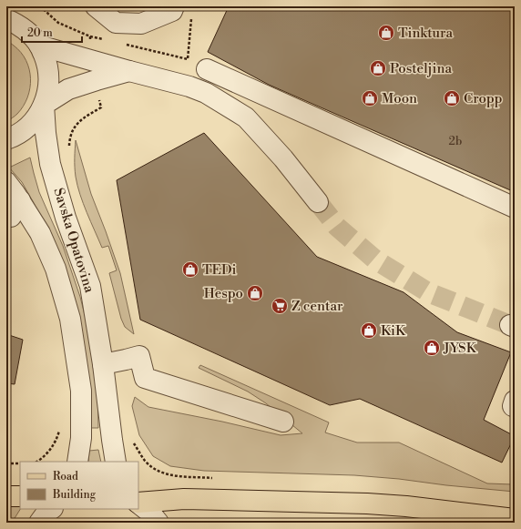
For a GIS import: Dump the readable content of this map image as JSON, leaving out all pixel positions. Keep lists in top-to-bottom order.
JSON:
{
  "streets": {
    "street": ["Savska Opatovina"]
  },
  "places": {
    "shop": [
      "Tinktura",
      "Posteljina",
      "Moon",
      "Cropp",
      "TEDi",
      "Hespo",
      "KiK",
      "JYSK"
    ],
    "supermarket": ["Z centar"]
  },
  "house_numbers": ["2b"],
  "legend": ["Road", "Building"],
  "scale_bar": "20 m"
}
